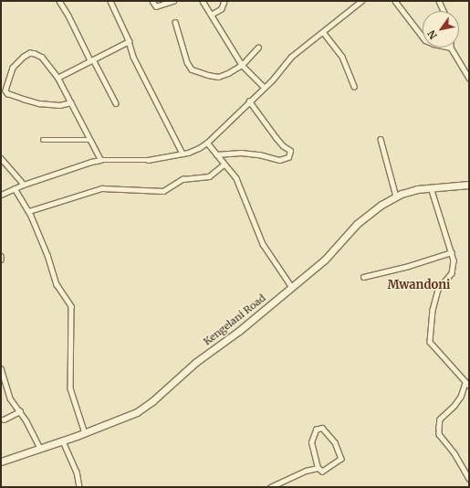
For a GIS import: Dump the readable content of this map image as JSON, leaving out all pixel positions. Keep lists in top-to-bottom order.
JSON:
{
  "streets": {
    "main road": ["Kengelani Road"]
  },
  "districts": ["Mwandoni"],
  "north": "bottom left"
}
